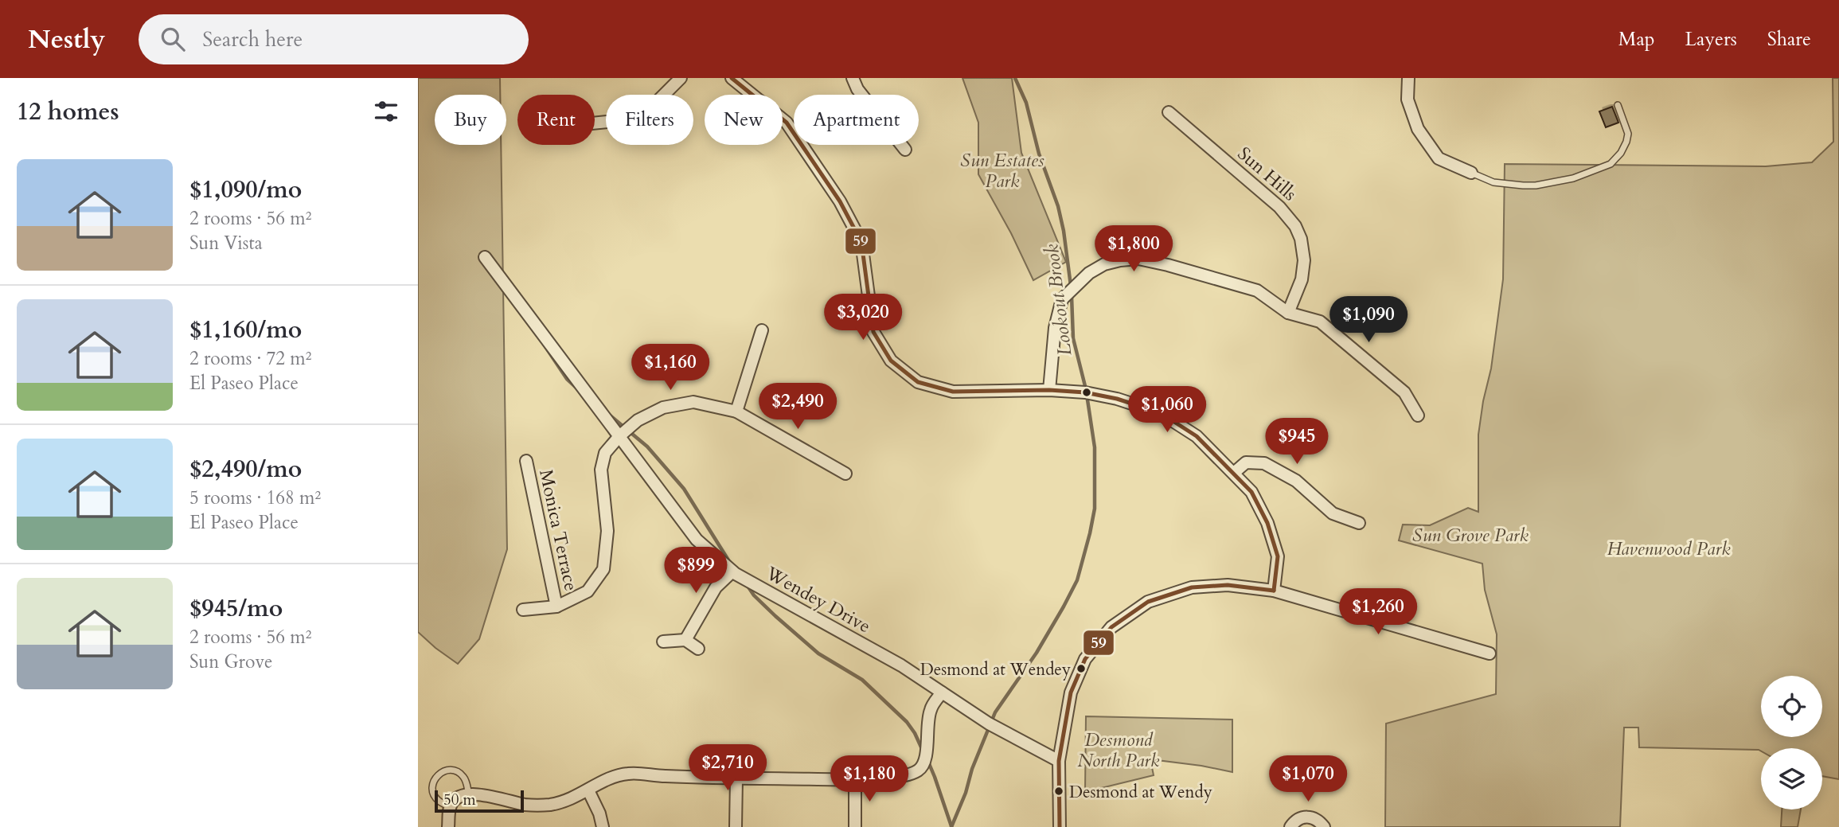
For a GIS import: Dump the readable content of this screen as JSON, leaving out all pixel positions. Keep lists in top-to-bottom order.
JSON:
{
  "streets": {
    "street": ["Sun Hills", "Monica Terrace", "Wendey Drive"]
  },
  "crossings": [
    ["Monica Terrace", "Wendey Drive"]
  ],
  "water": ["Lookout Brook"],
  "parks": [
    "Sun Estates Park",
    "Sun Grove Park",
    "Havenwood Park",
    "Desmond North Park"
  ],
  "places": ["Desmond at Wendey", "Desmond at Wendy"],
  "lines": ["transit line 59"],
  "scale_bar": "50 m",
  "page": {
    "header": "Nestly",
    "search": "Search here",
    "nav": ["Map", "Layers", "Share"],
    "heading": "12 homes",
    "chip": [
      "Buy",
      "Rent",
      "Filters",
      "New",
      "Apartment"
    ],
    "list": [
      {
        "name": "$1,090/mo",
        "note": "2 rooms · 56 m² · Sun Vista"
      },
      {
        "name": "$1,160/mo",
        "note": "2 rooms · 72 m² · El Paseo Place"
      },
      {
        "name": "$2,490/mo",
        "note": "5 rooms · 168 m² · El Paseo Place"
      },
      {
        "name": "$945/mo",
        "note": "2 rooms · 56 m² · Sun Grove"
      }
    ],
    "price": [
      "$1,800",
      "$3,020",
      "$1,090",
      "$1,160",
      "$2,490",
      "$1,060",
      "$945",
      "$899",
      "$1,260",
      "$2,710",
      "$1,180",
      "$1,070"
    ],
    "scale": "50 m"
  }
}
